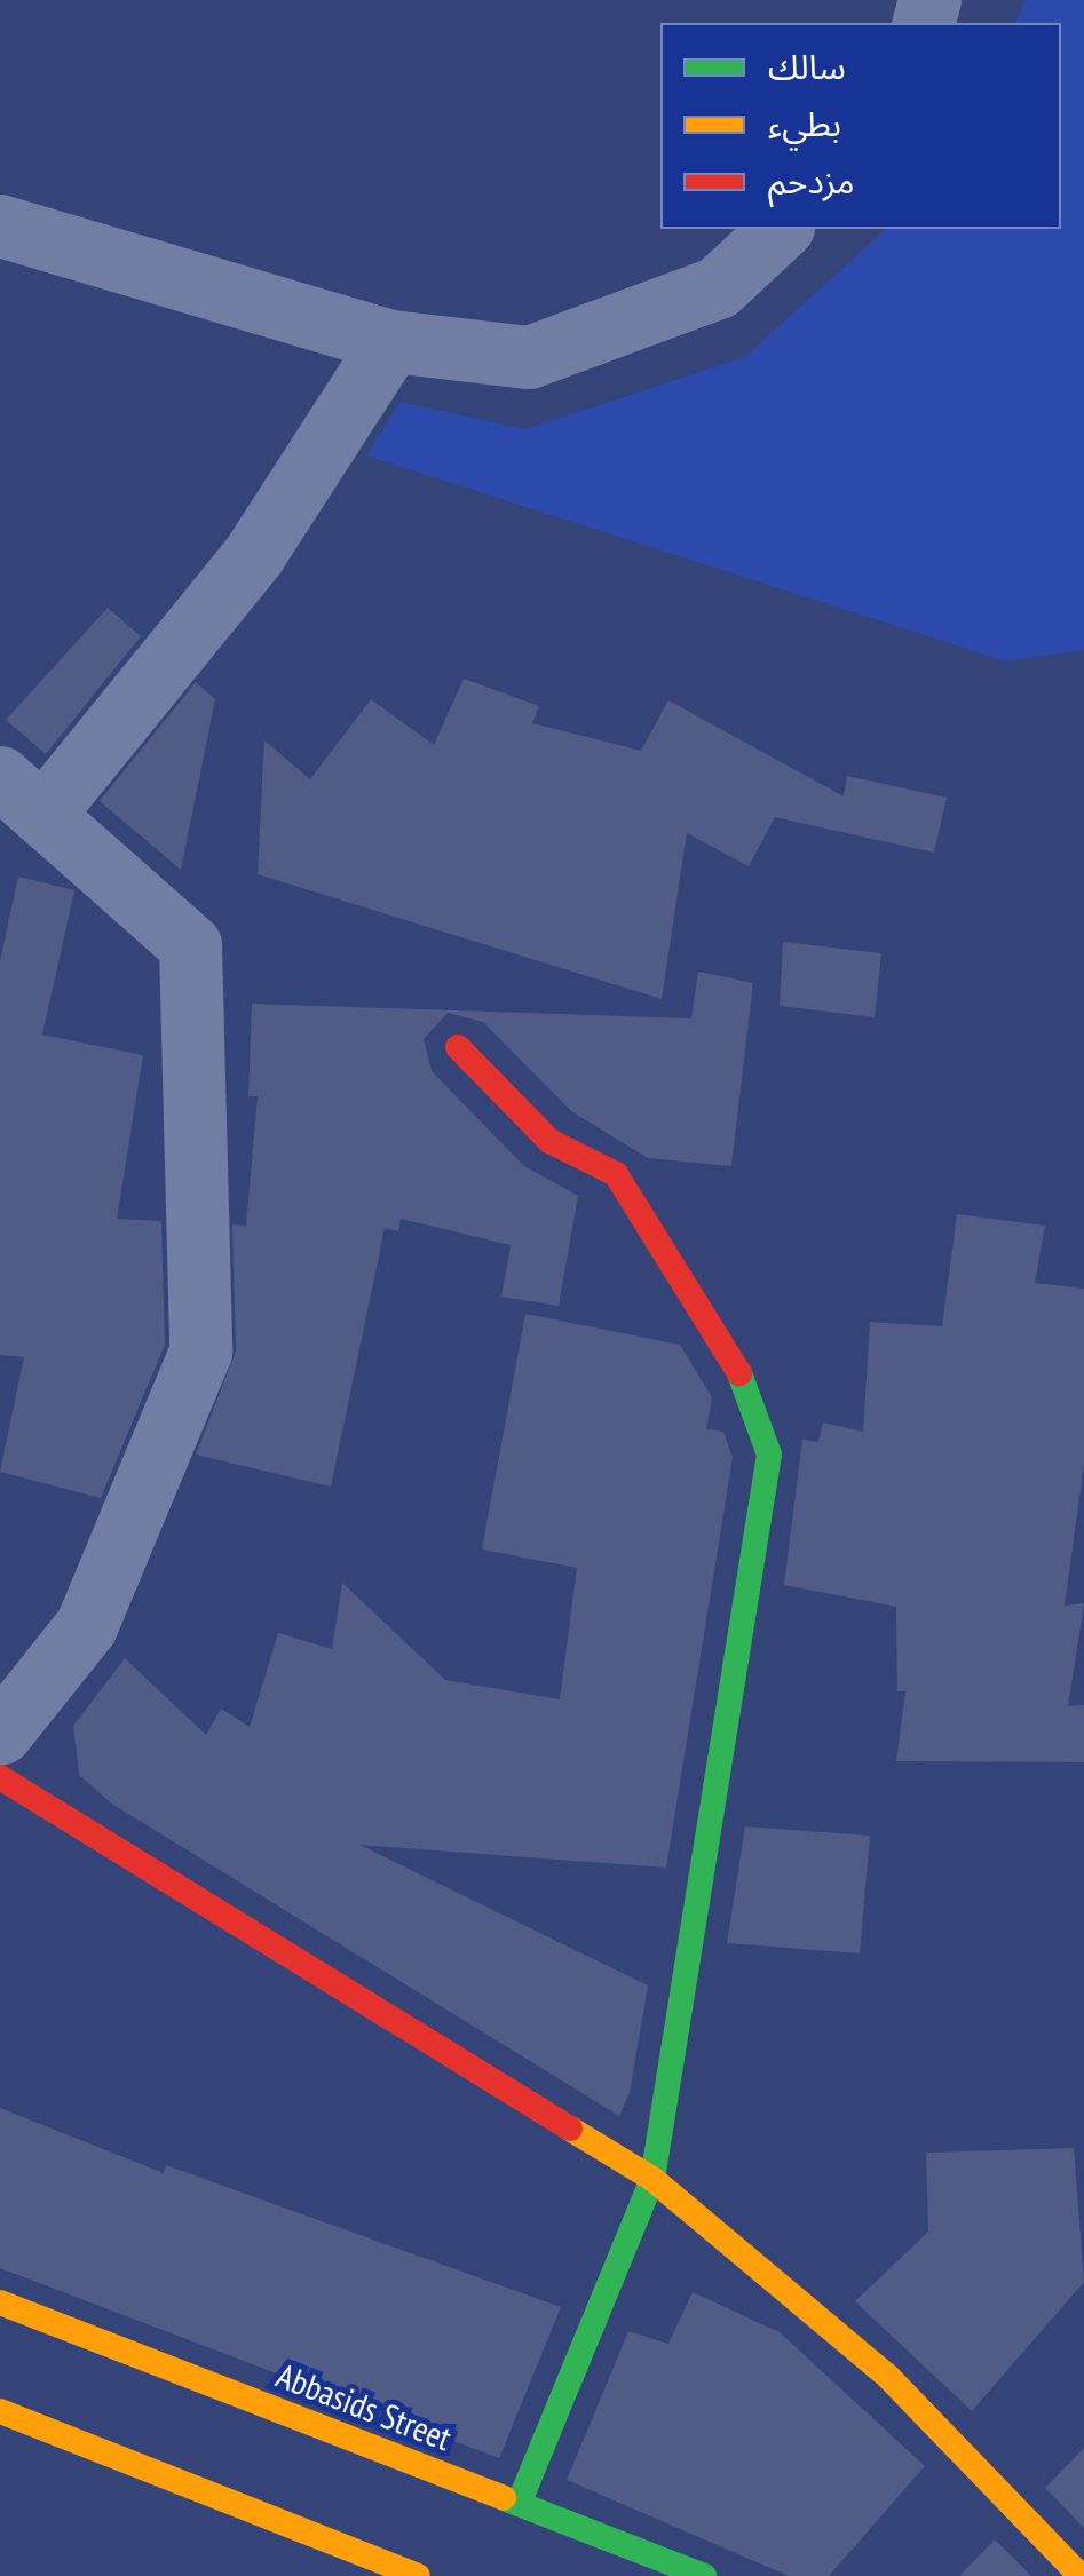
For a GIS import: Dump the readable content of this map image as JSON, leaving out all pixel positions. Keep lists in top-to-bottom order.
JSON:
{
  "streets": {
    "street": ["Abbasids Street"]
  },
  "legend": ["سالك", "بطيء", "مزدحم"]
}
